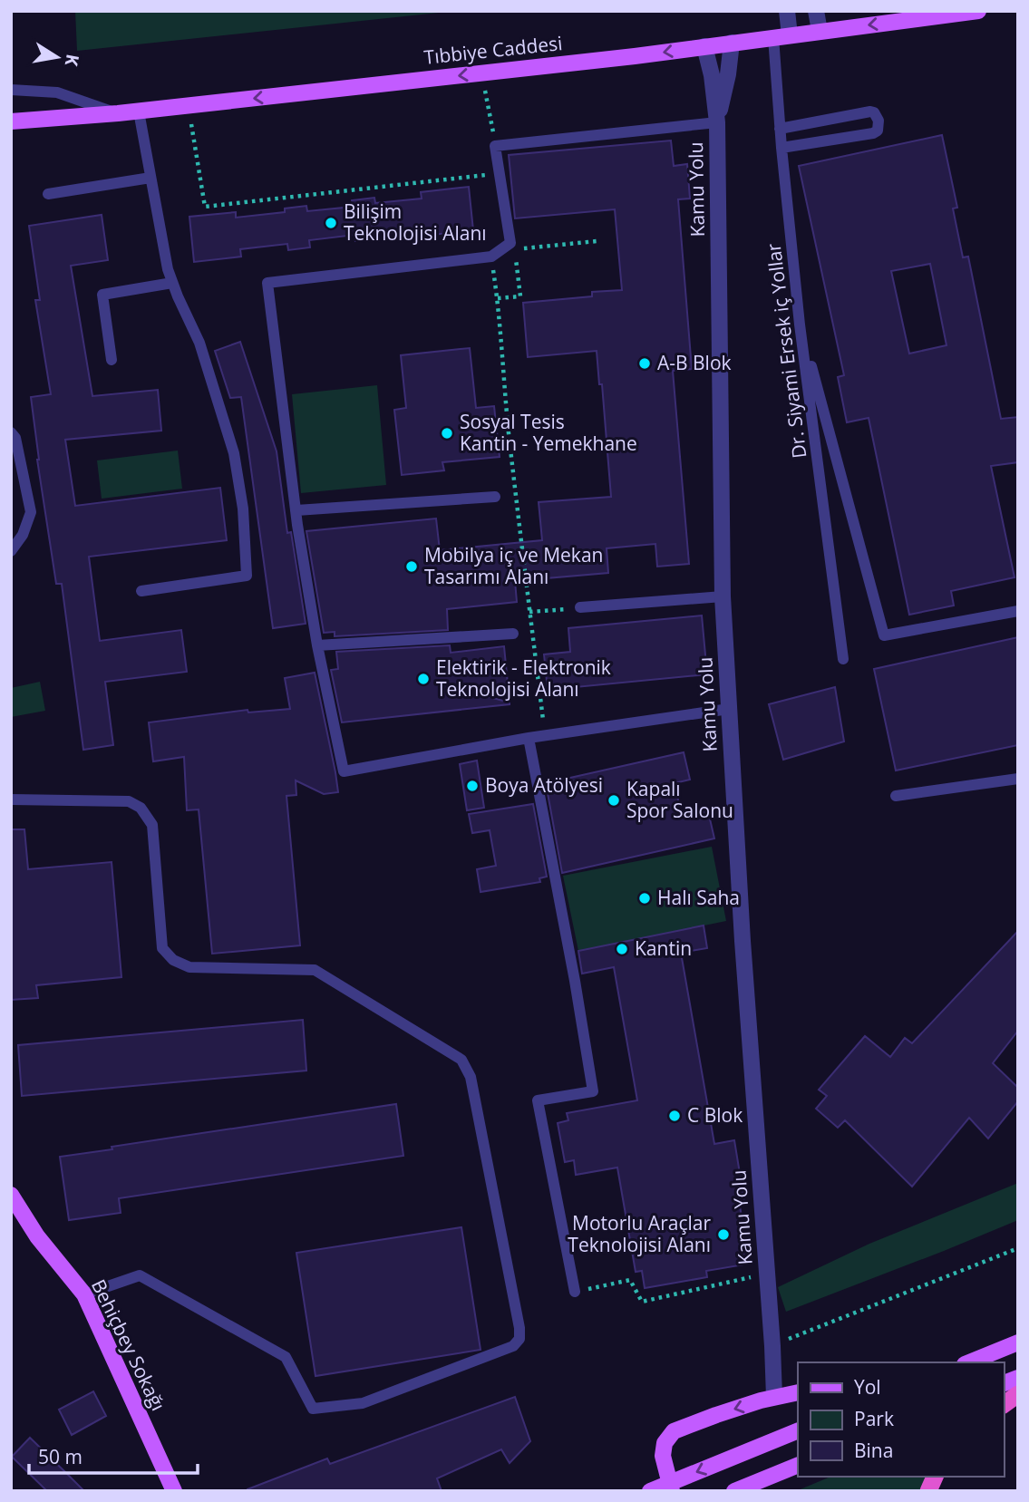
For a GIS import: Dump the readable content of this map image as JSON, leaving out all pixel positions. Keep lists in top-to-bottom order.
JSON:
{
  "streets": {
    "main road": ["Tıbbiye Caddesi", "Behiçbey Sokağı"],
    "street": ["Kamu Yolu"],
    "lane": ["Dr. Siyami Ersek iç Yollar"]
  },
  "crossings": [
    ["Tıbbiye Caddesi", "Kamu Yolu"],
    ["Tıbbiye Caddesi", "Dr. Siyami Ersek iç Yollar"]
  ],
  "one_way": ["Tıbbiye Caddesi"],
  "places": [
    "Bilişim Teknolojisi Alanı",
    "A-B Blok",
    "Sosyal Tesis Kantin - Yemekhane",
    "Mobilya iç ve Mekan Tasarımı Alanı",
    "Elektirik - Elektronik Teknolojisi Alanı",
    "Boya Atölyesi",
    "Kapalı Spor Salonu",
    "Halı Saha",
    "Kantin",
    "C Blok",
    "Motorlu Araçlar Teknolojisi Alanı"
  ],
  "legend": ["Yol", "Park", "Bina"],
  "scale_bar": "50 m",
  "north": "right"
}
